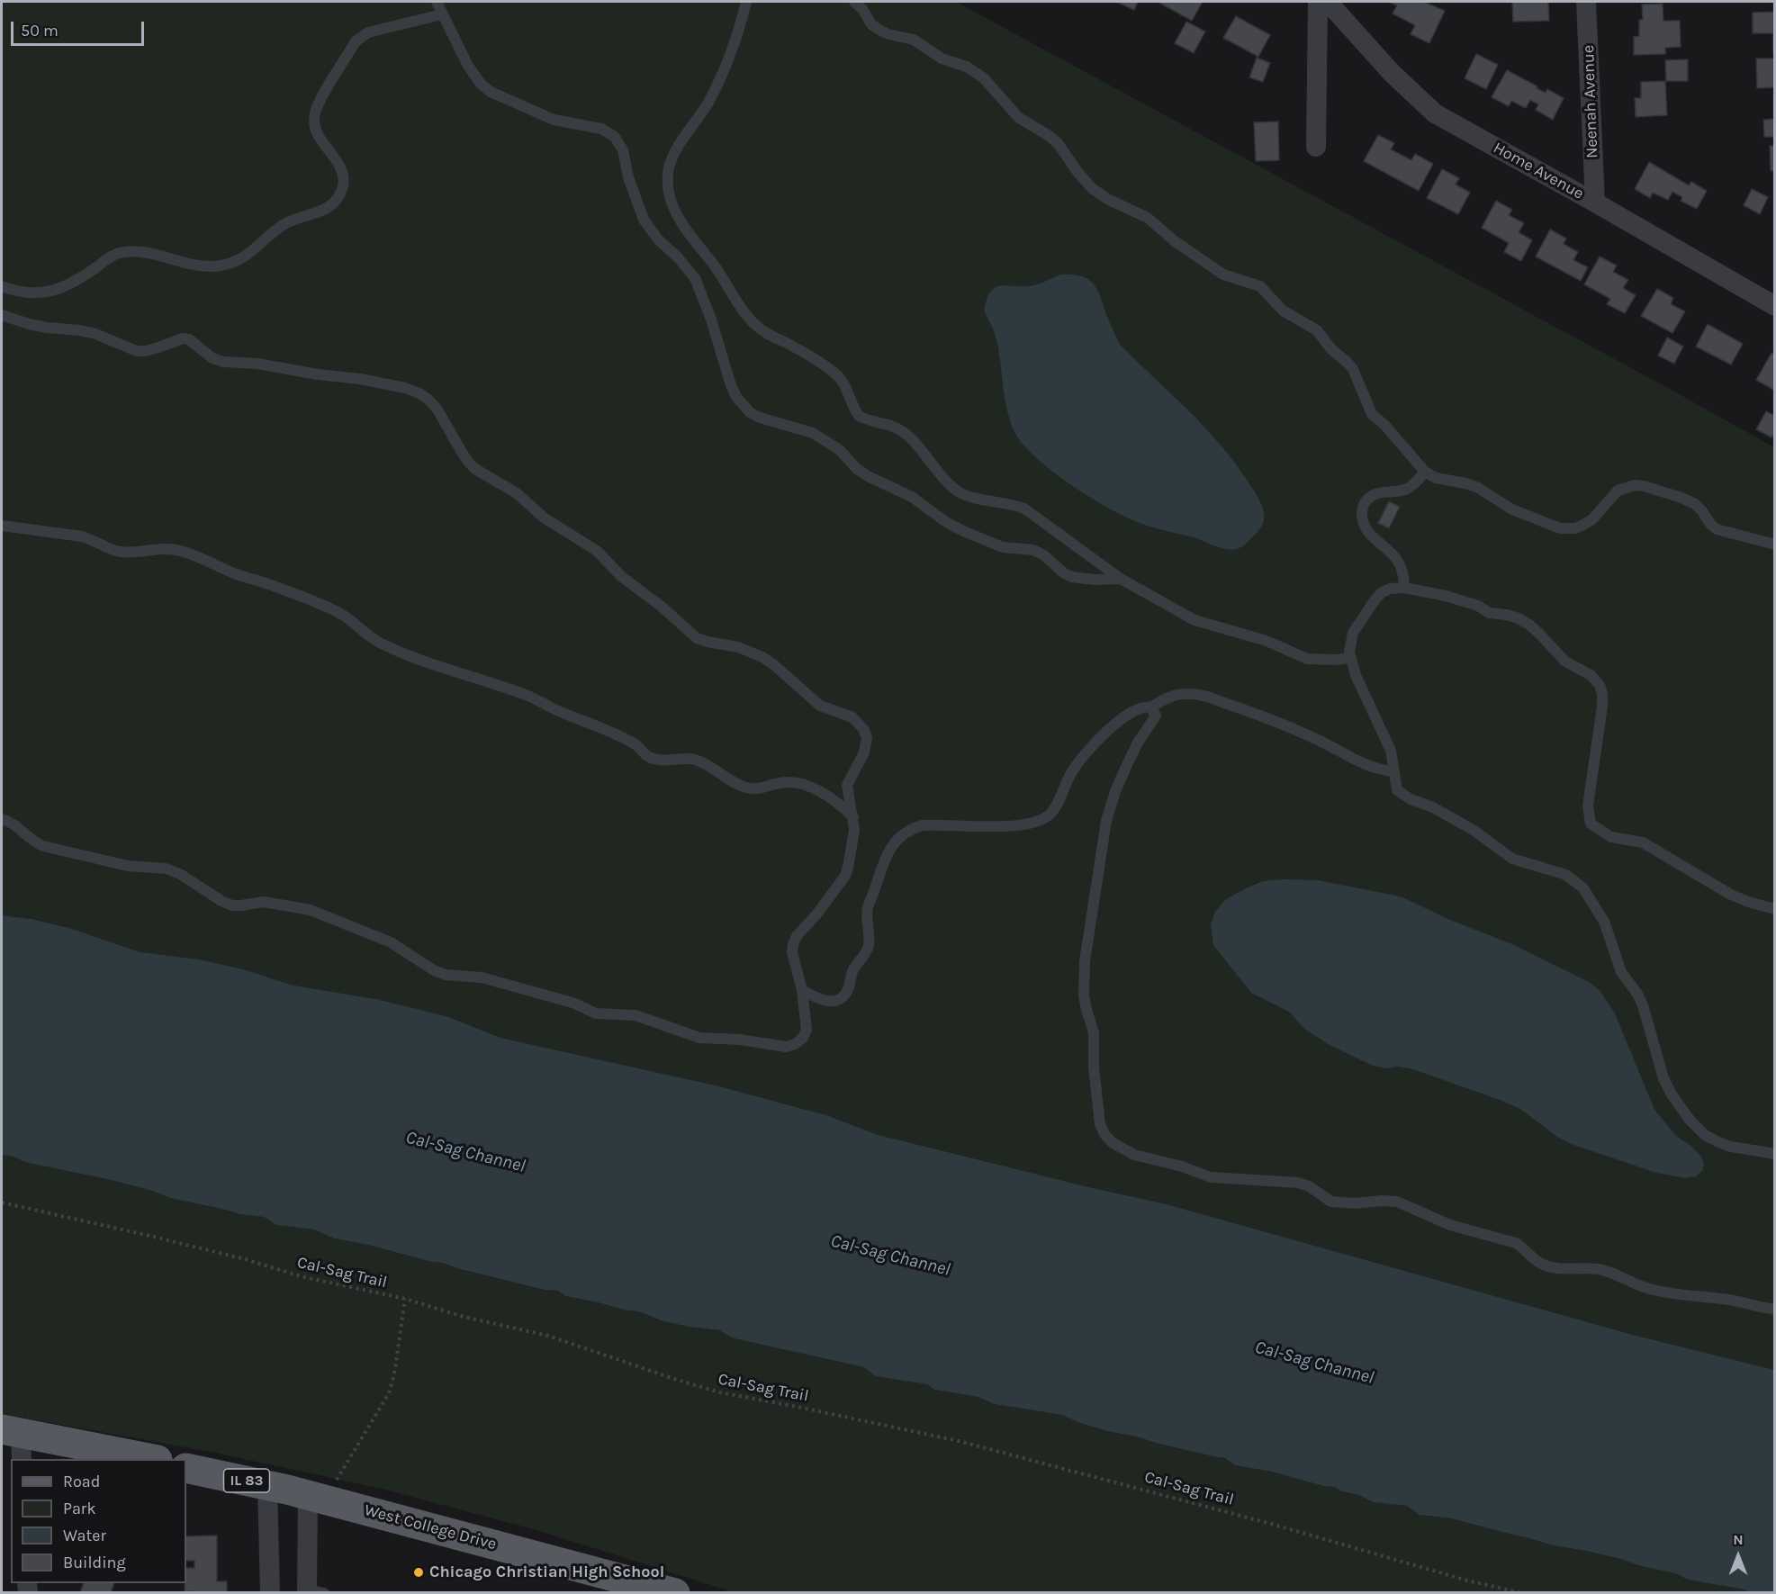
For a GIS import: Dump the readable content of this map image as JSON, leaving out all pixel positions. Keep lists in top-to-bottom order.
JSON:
{
  "streets": {
    "main road": ["IL 83", "West College Drive"],
    "street": ["Neenah Avenue", "Home Avenue"],
    "path": ["Cal-Sag Trail"]
  },
  "crossings": [
    ["Neenah Avenue", "Home Avenue"]
  ],
  "water": ["Cal-Sag Channel"],
  "places": ["Chicago Christian High School"],
  "legend": [
    "Road",
    "Park",
    "Water",
    "Building"
  ],
  "scale_bar": "50 m",
  "north": "top"
}
